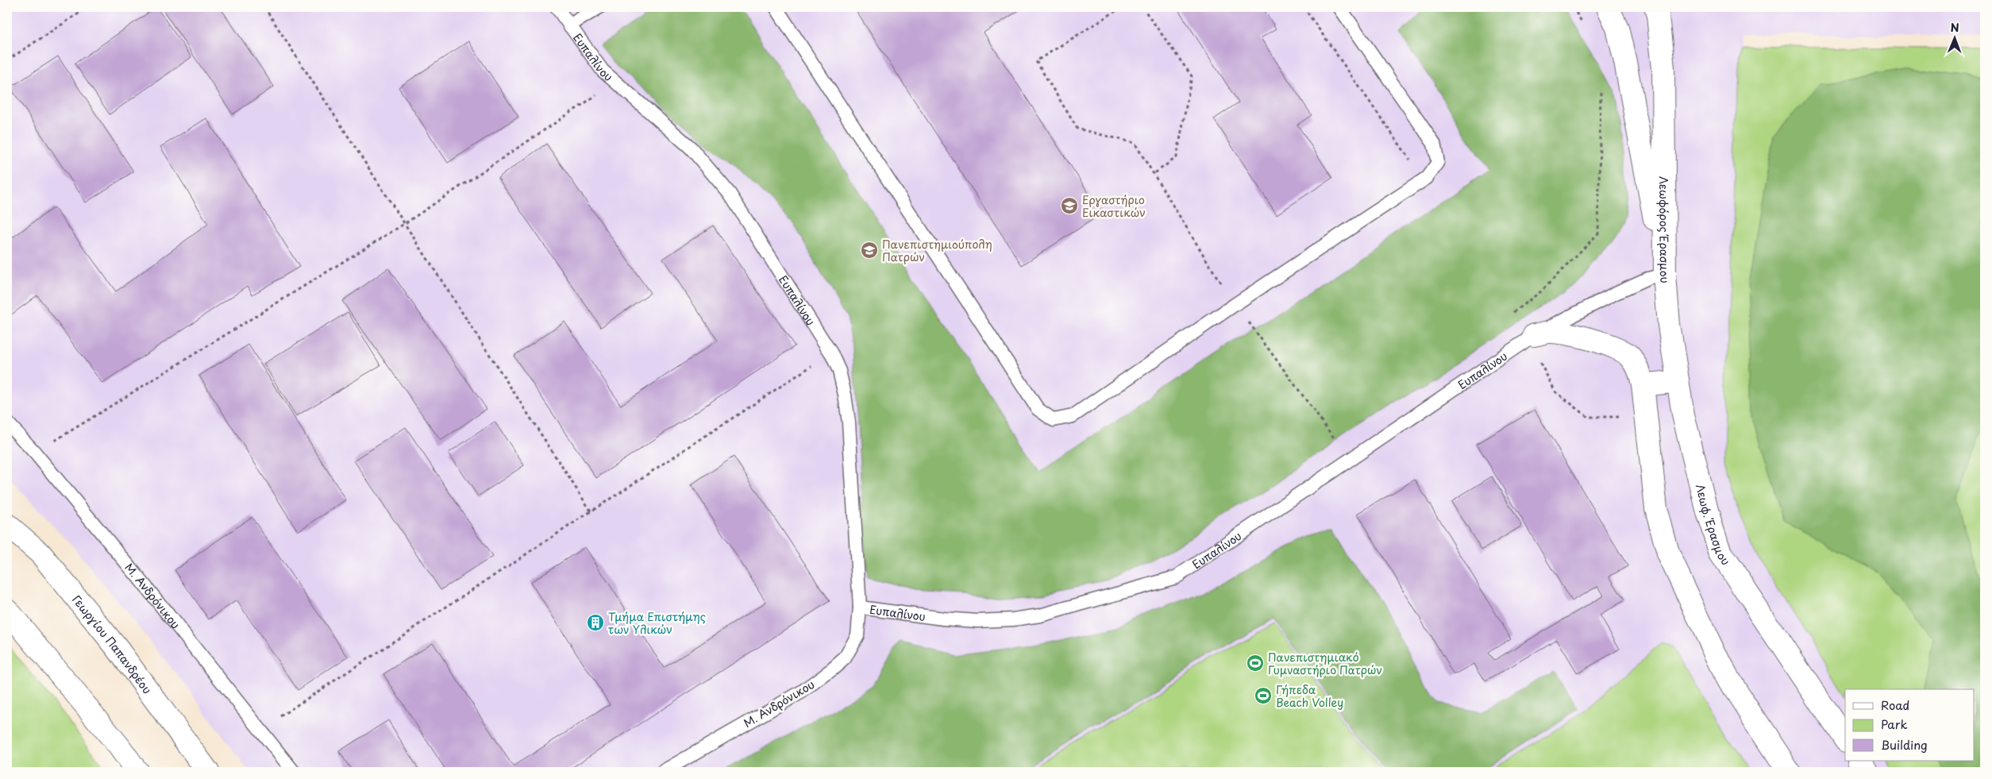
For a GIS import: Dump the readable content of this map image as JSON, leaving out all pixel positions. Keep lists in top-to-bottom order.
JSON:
{
  "streets": {
    "street": ["Λεωφόρος Έρασμου", "Λεωφ. Έρασμου", "Γεωργίου Παπανδρέου"],
    "lane": ["Ευπαλίνου", "Μ. Ανδρόνικου"]
  },
  "crossings": [
    ["Ευπαλίνου", "Λεωφόρος Έρασμου"],
    ["Ευπαλίνου", "Λεωφ. Έρασμου"],
    ["Ευπαλίνου", "Μ. Ανδρόνικου"],
    ["Λεωφόρος Έρασμου", "Λεωφ. Έρασμου"]
  ],
  "places": {
    "school or university": ["Εργαστήριο Εικαστικών", "Πανεπιστημιούπολη Πατρών"],
    "building": ["Τμήμα Επιστήμης των Υλικών"],
    "sports": ["Πανεπιστημιακό Γυμναστήριο Πατρών", "Γήπεδα Beach Volley"]
  },
  "legend": ["Road", "Park", "Building"],
  "north": "top"
}
